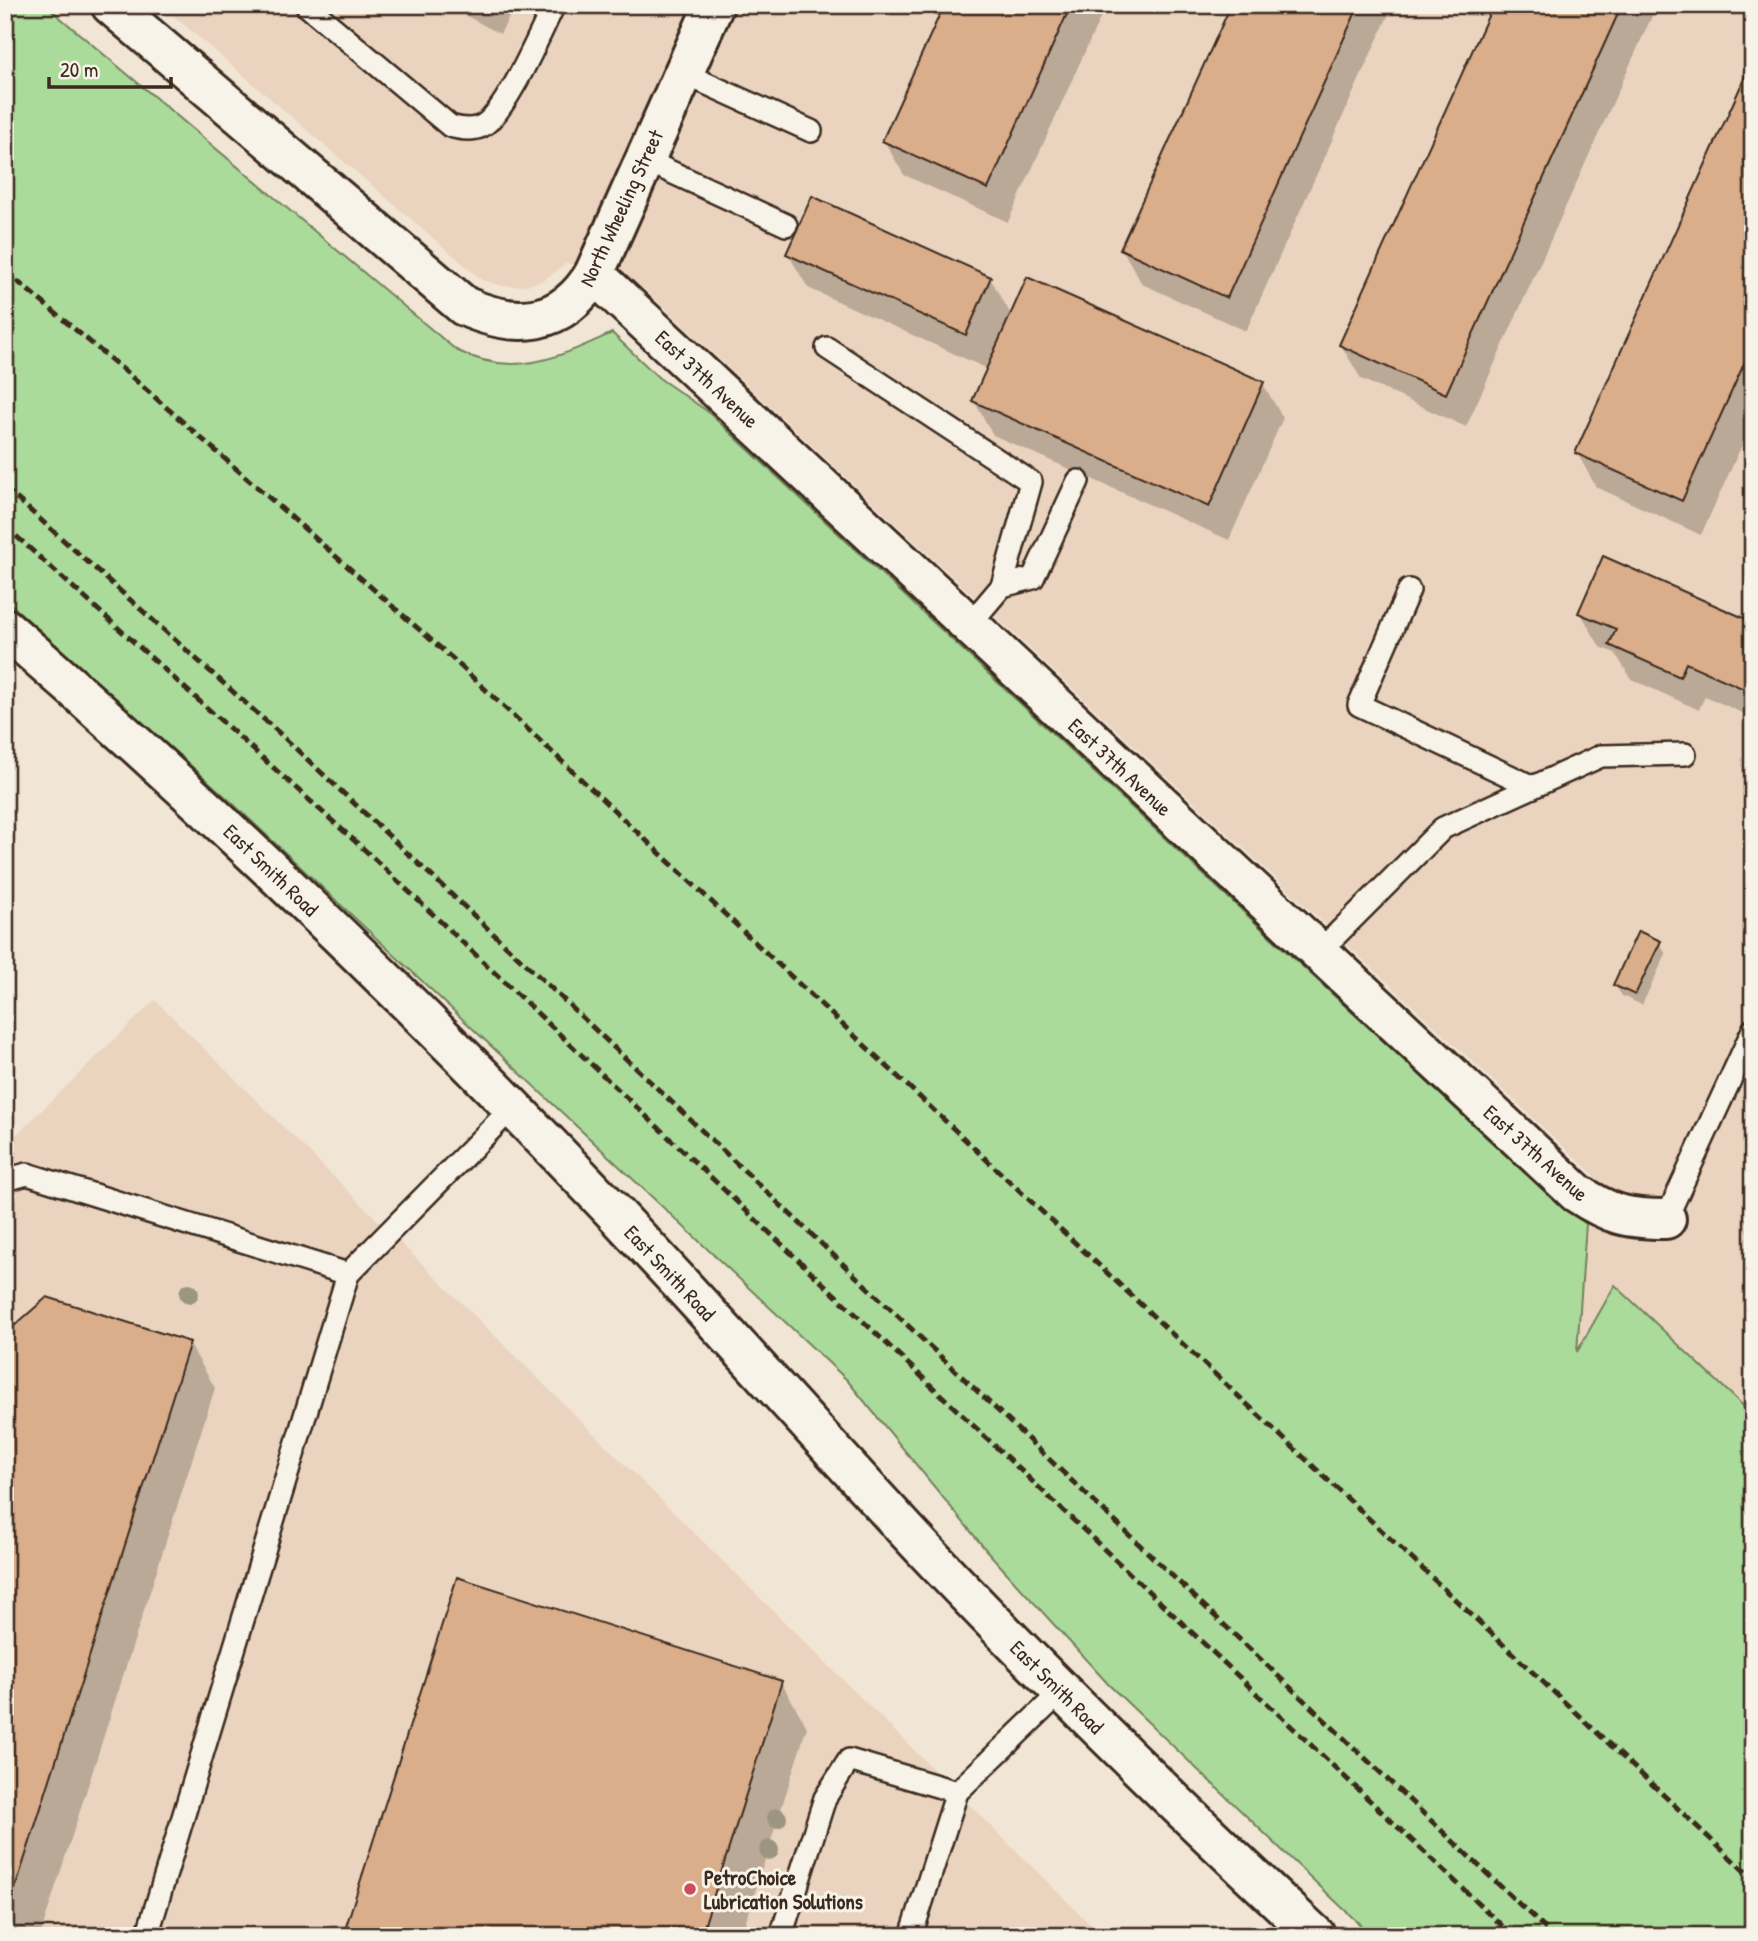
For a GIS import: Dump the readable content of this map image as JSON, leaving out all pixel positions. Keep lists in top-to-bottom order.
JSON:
{
  "streets": {
    "street": ["North Wheeling Street", "East 37th Avenue", "East Smith Road"]
  },
  "crossings": [
    ["North Wheeling Street", "East 37th Avenue"]
  ],
  "places": ["PetroChoice Lubrication Solutions"],
  "scale_bar": "20 m"
}
